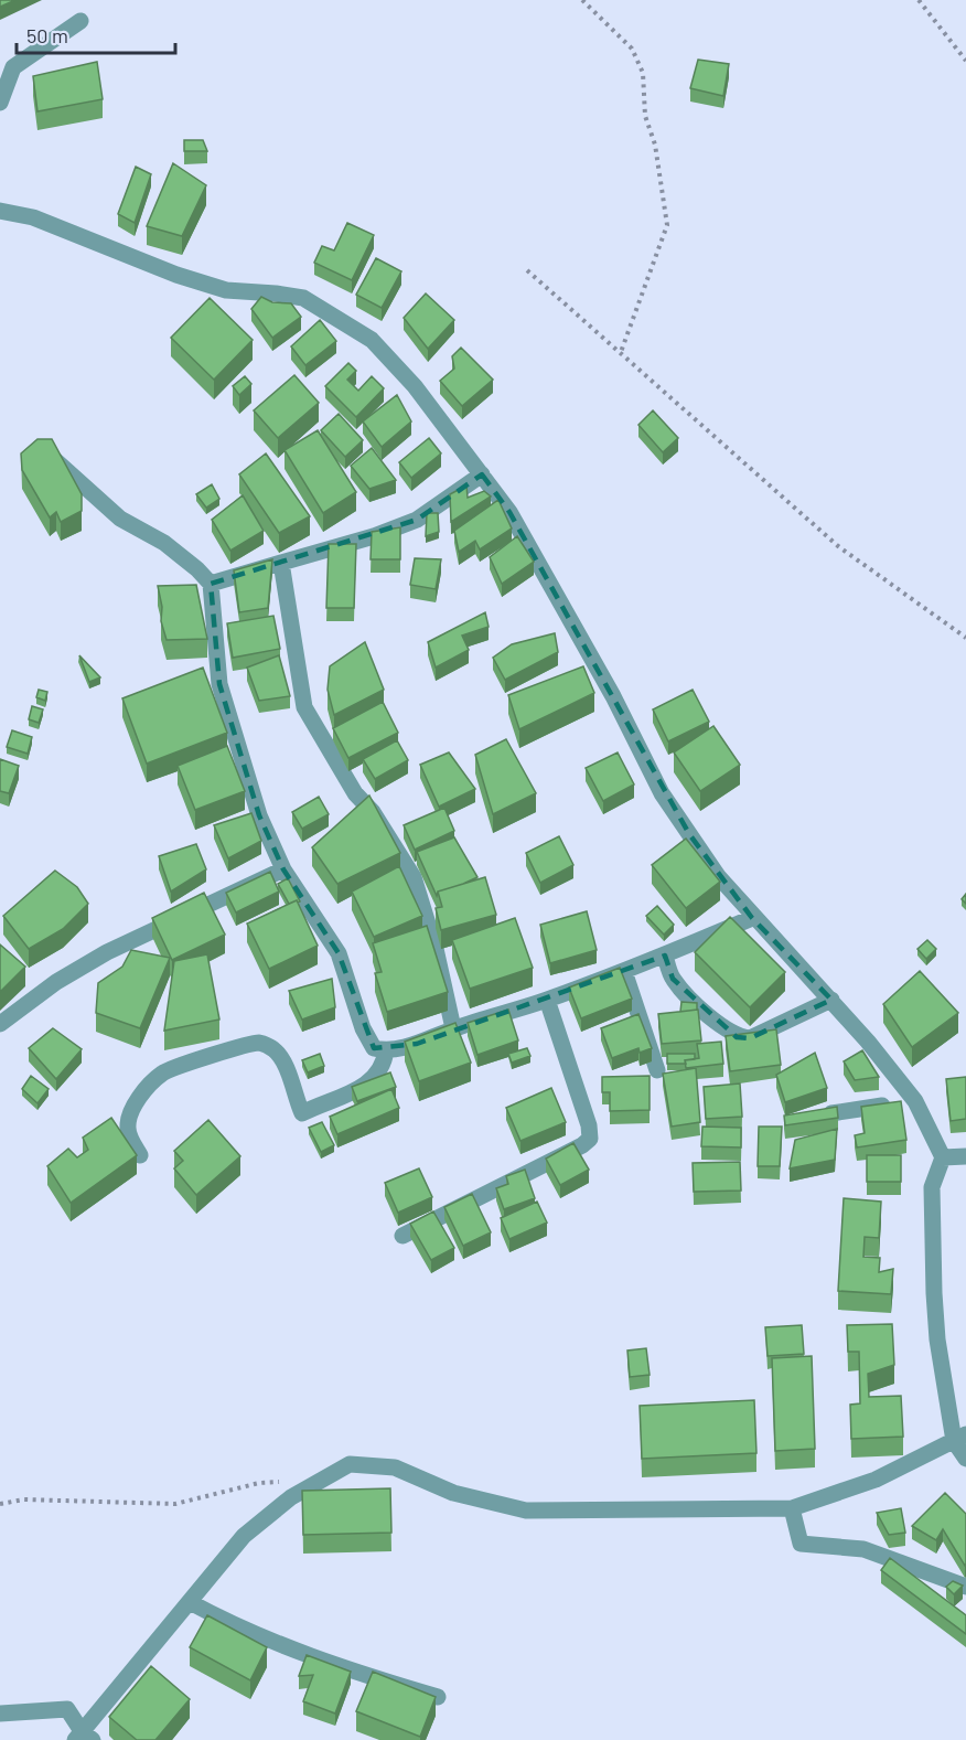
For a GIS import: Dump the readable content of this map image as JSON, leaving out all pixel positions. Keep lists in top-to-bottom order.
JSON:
{
  "scale_bar": "50 m"
}
